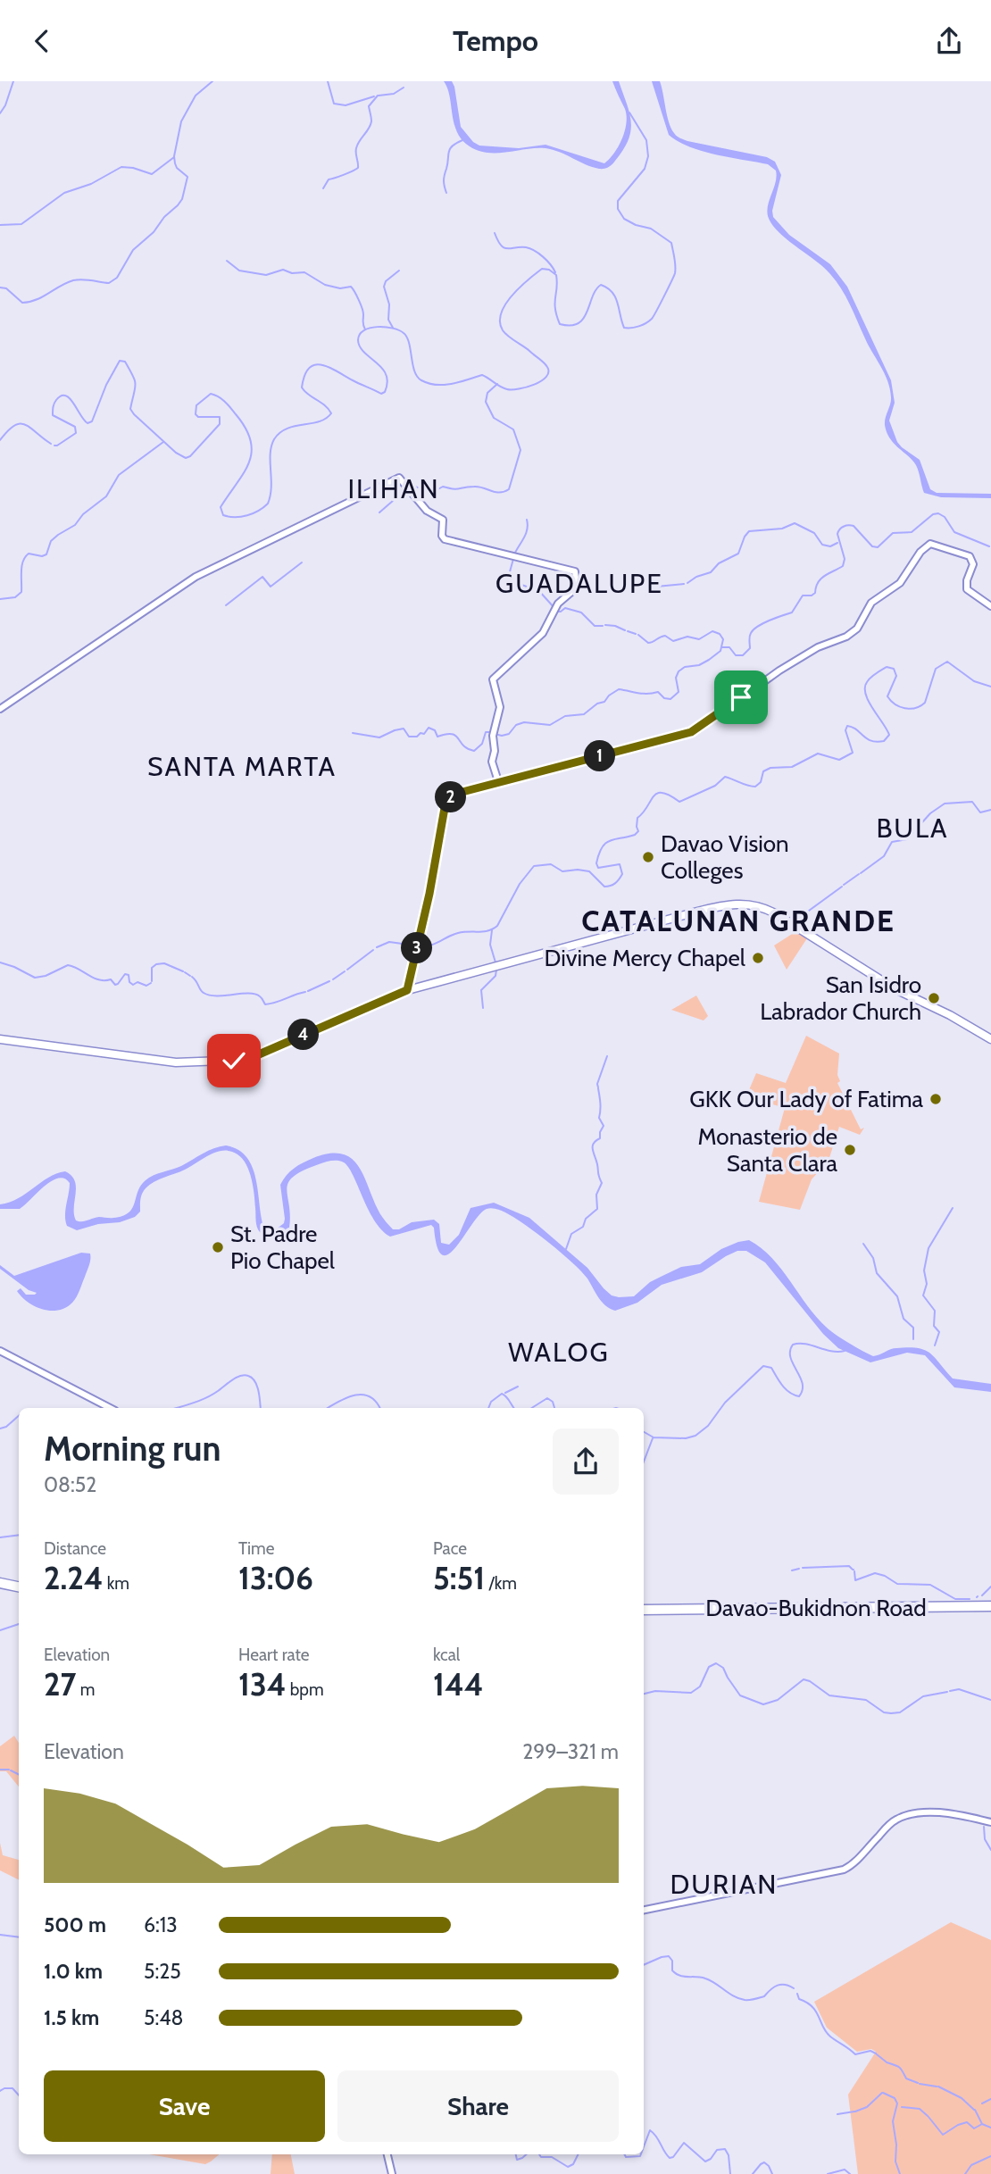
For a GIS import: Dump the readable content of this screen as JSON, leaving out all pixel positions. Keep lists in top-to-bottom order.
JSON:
{
  "streets": {
    "highway": ["Davao-Bukidnon Road"]
  },
  "districts": [
    "ILIHAN",
    "GUADALUPE",
    "SANTA MARTA",
    "BULA",
    "CATALUNAN GRANDE",
    "WALOG",
    "DURIAN"
  ],
  "places": [
    "Davao Vision Colleges",
    "Divine Mercy Chapel",
    "San Isidro Labrador Church",
    "GKK Our Lady of Fatima",
    "Monasterio de Santa Clara",
    "St. Padre Pio Chapel"
  ],
  "page": {
    "header": "Tempo",
    "pins": [
      "1",
      "2",
      "3",
      "4"
    ],
    "heading": ["Morning run", "08:52"],
    "stats": [
      ["Distance", "2.24 km"],
      ["Time", "13:06"],
      ["Pace", "5:51 /km"],
      ["Elevation", "27 m"],
      ["Heart rate", "134 bpm"],
      ["kcal", "144"]
    ],
    "chart": ["Elevation", "299–321 m"],
    "list": [
      {
        "name": "500 m",
        "note": "6:13"
      },
      {
        "name": "1.0 km",
        "note": "5:25"
      },
      {
        "name": "1.5 km",
        "note": "5:48"
      }
    ],
    "buttons": ["Save", "Share"]
  }
}
